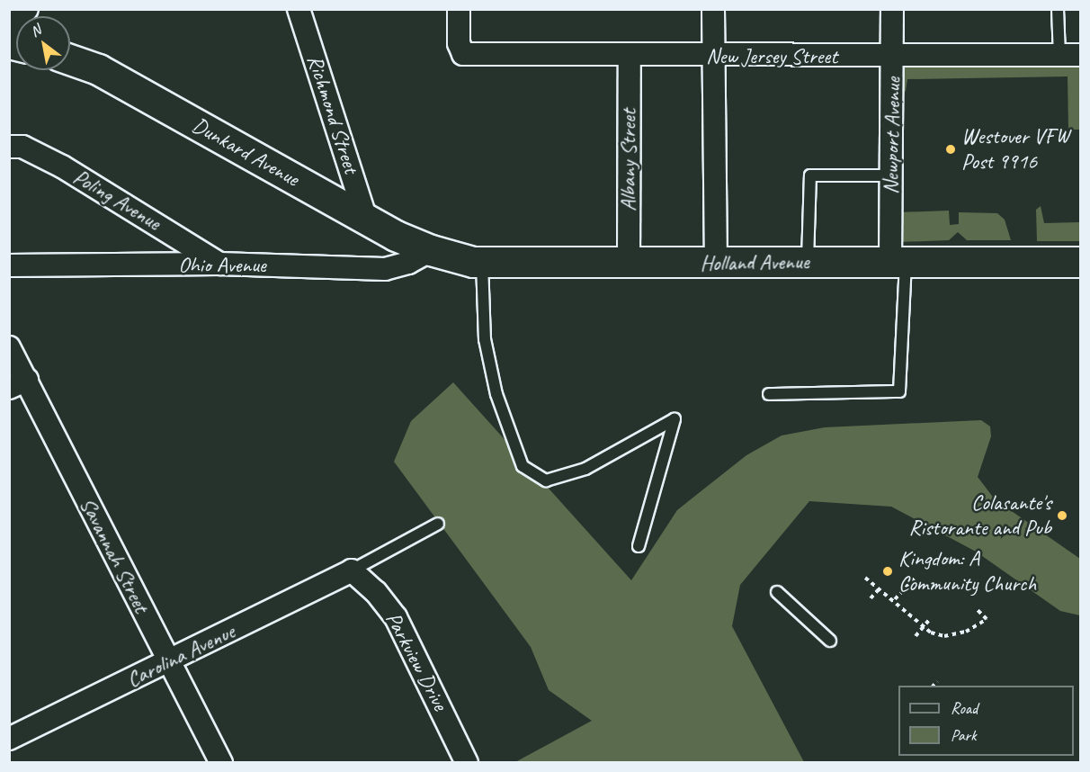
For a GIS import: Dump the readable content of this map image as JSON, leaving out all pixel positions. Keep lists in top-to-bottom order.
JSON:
{
  "streets": {
    "main road": ["Dunkard Avenue", "Holland Avenue"],
    "street": [
      "New Jersey Street",
      "Richmond Street",
      "Newport Avenue",
      "Albany Street",
      "Poling Avenue",
      "Ohio Avenue",
      "Savannah Street",
      "Carolina Avenue",
      "Parkview Drive"
    ]
  },
  "crossings": [
    ["New Jersey Street", "Newport Avenue"],
    ["New Jersey Street", "Albany Street"],
    ["Richmond Street", "Dunkard Avenue"],
    ["Newport Avenue", "Holland Avenue"],
    ["Dunkard Avenue", "Holland Avenue"],
    ["Dunkard Avenue", "Ohio Avenue"],
    ["Albany Street", "Holland Avenue"],
    ["Poling Avenue", "Ohio Avenue"],
    ["Holland Avenue", "Ohio Avenue"],
    ["Savannah Street", "Carolina Avenue"],
    ["Carolina Avenue", "Parkview Drive"]
  ],
  "places": ["Westover VFW Post 9916", "Colasante's Ristorante and Pub", "Kingdom: A Community Church"],
  "legend": ["Road", "Park"],
  "north": "top left"
}
